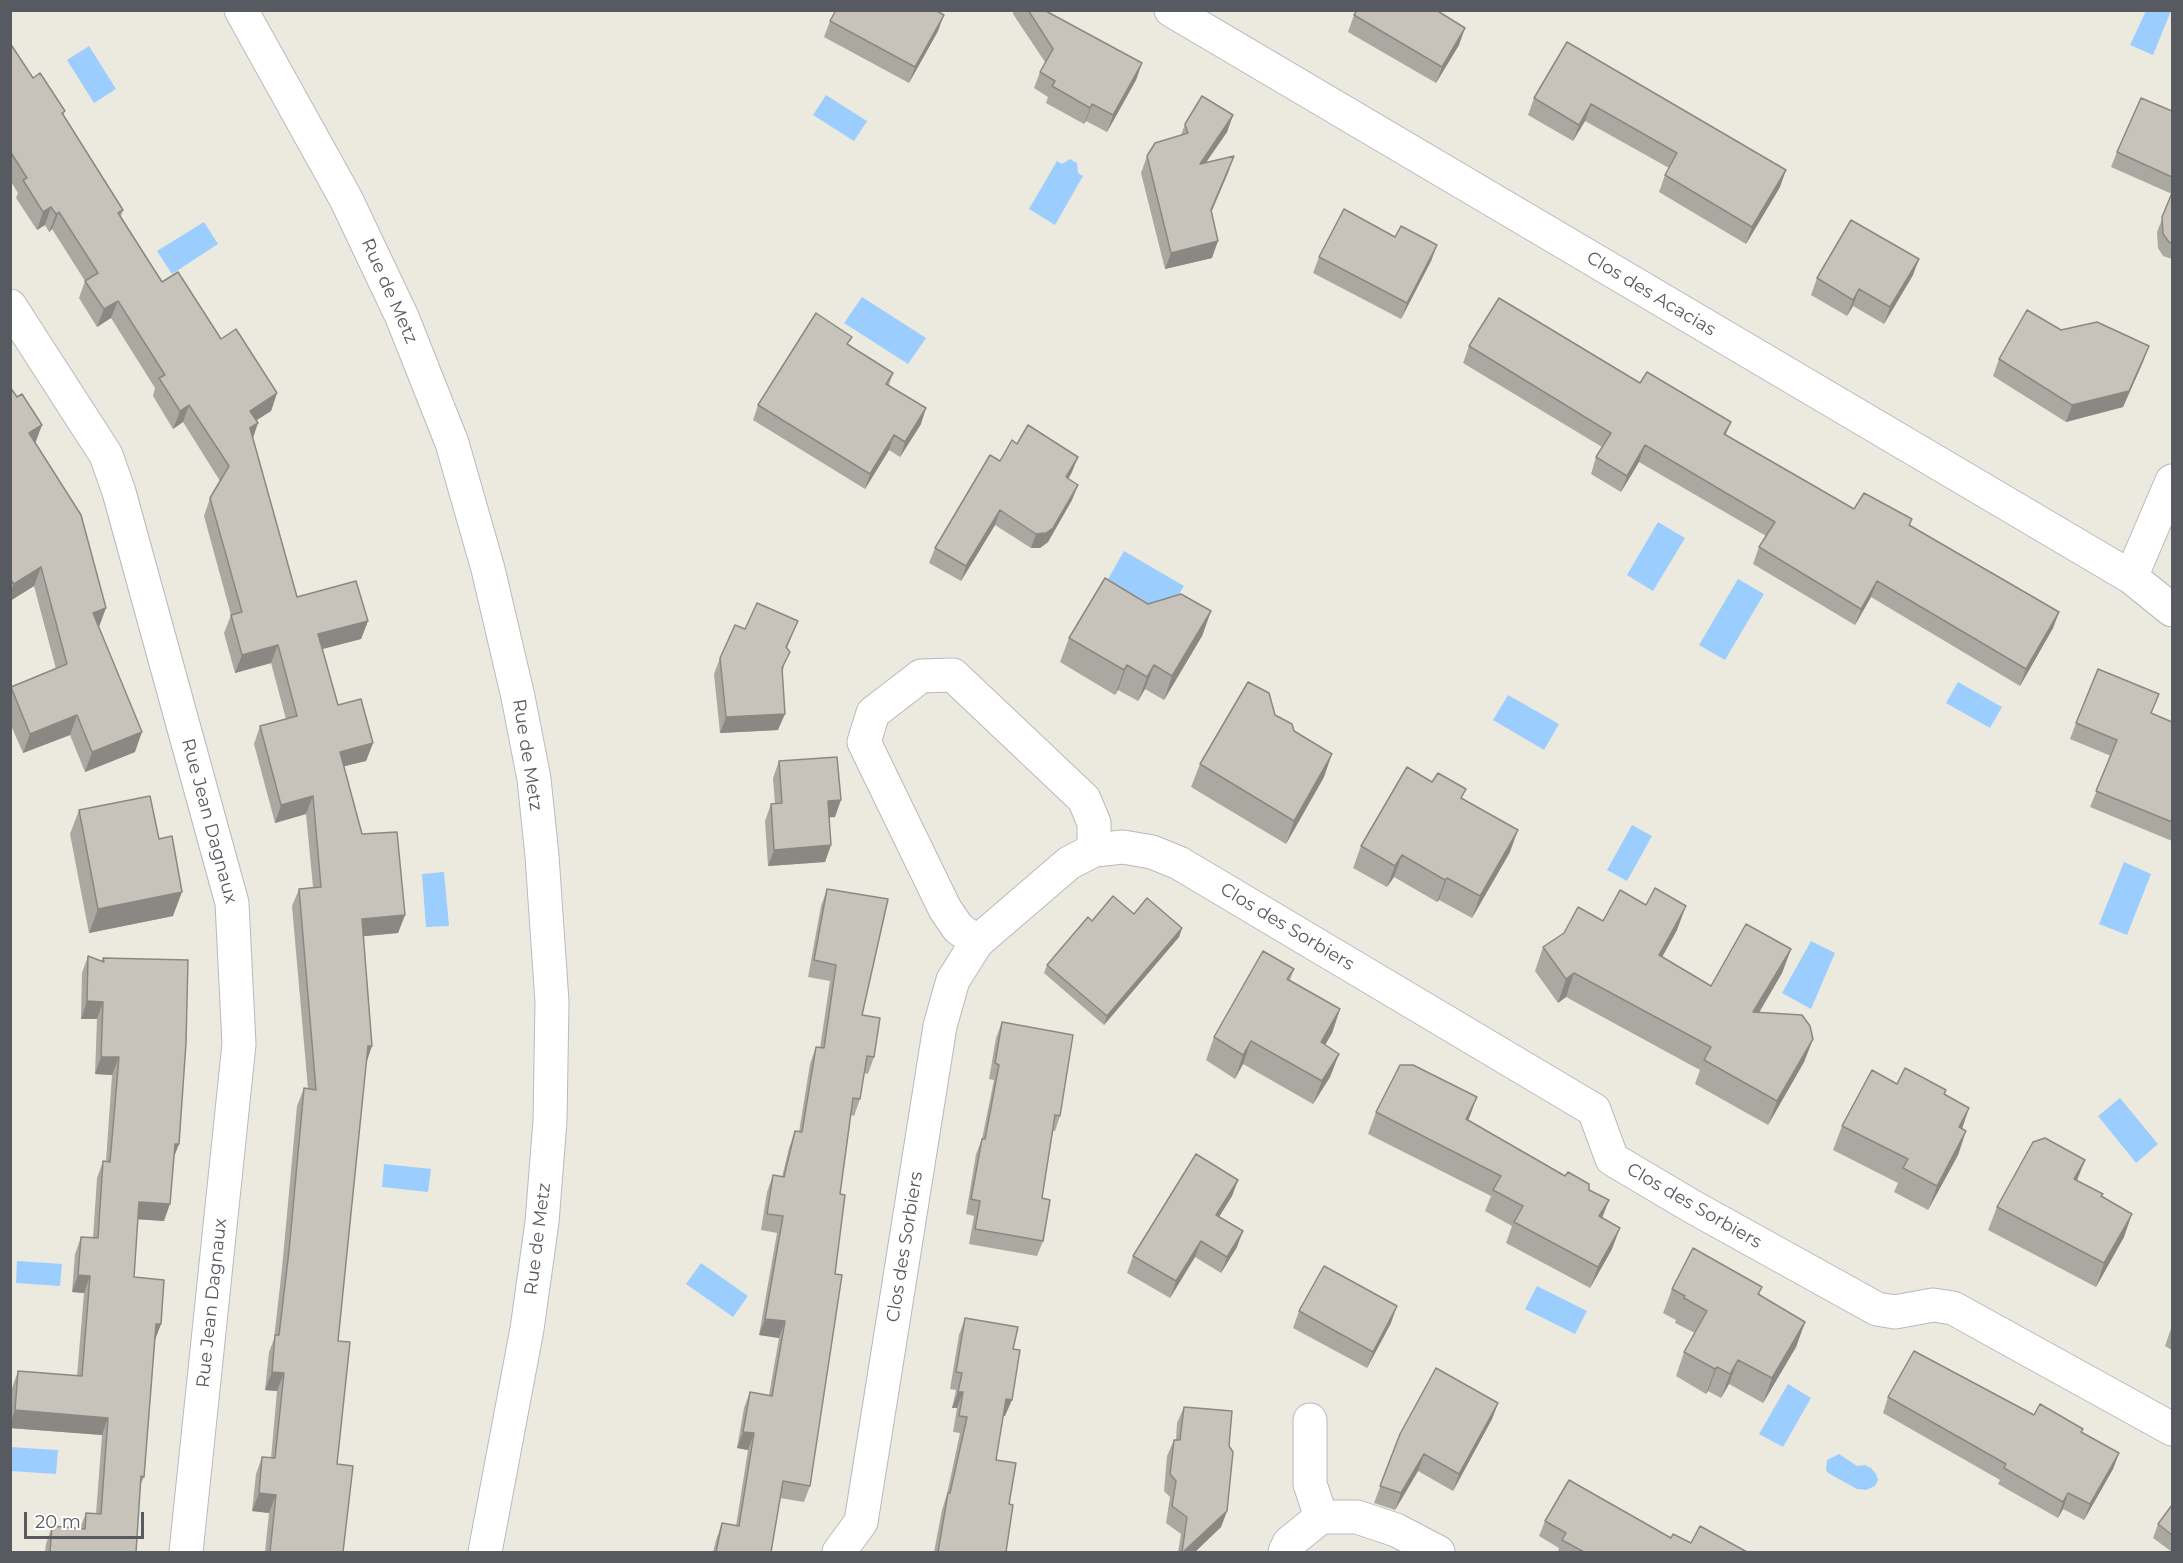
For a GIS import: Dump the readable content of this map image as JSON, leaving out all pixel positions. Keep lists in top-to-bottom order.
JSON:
{
  "streets": {
    "street": [
      "Rue de Metz",
      "Clos des Acacias",
      "Rue Jean Dagnaux",
      "Clos des Sorbiers"
    ]
  },
  "scale_bar": "20 m"
}
